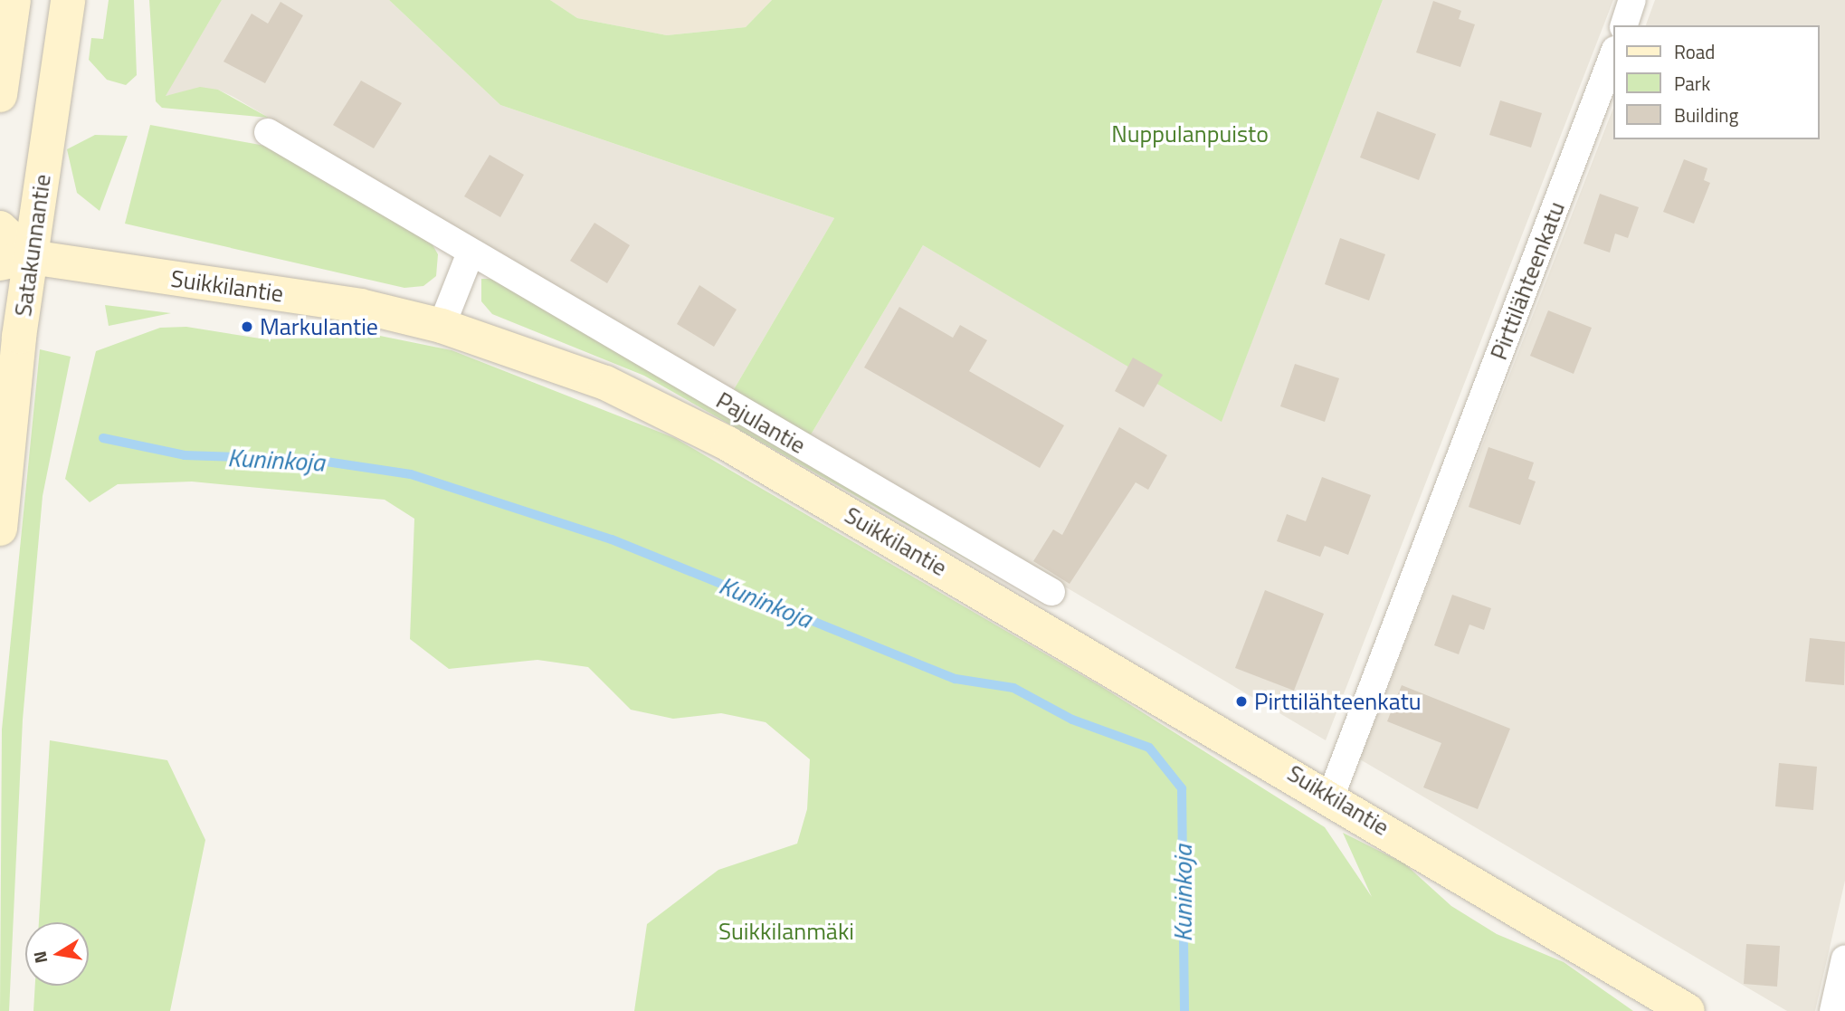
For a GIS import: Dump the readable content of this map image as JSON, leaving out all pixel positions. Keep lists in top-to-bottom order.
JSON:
{
  "streets": {
    "main road": ["Satakunnantie", "Suikkilantie"],
    "street": ["Pirttilähteenkatu", "Pajulantie"]
  },
  "crossings": [
    ["Satakunnantie", "Suikkilantie"],
    ["Pirttilähteenkatu", "Suikkilantie"]
  ],
  "water": ["Kuninkoja"],
  "parks": ["Nuppulanpuisto", "Suikkilanmäki"],
  "places": ["Markulantie", "Pirttilähteenkatu"],
  "legend": ["Road", "Park", "Building"],
  "north": "left"
}
